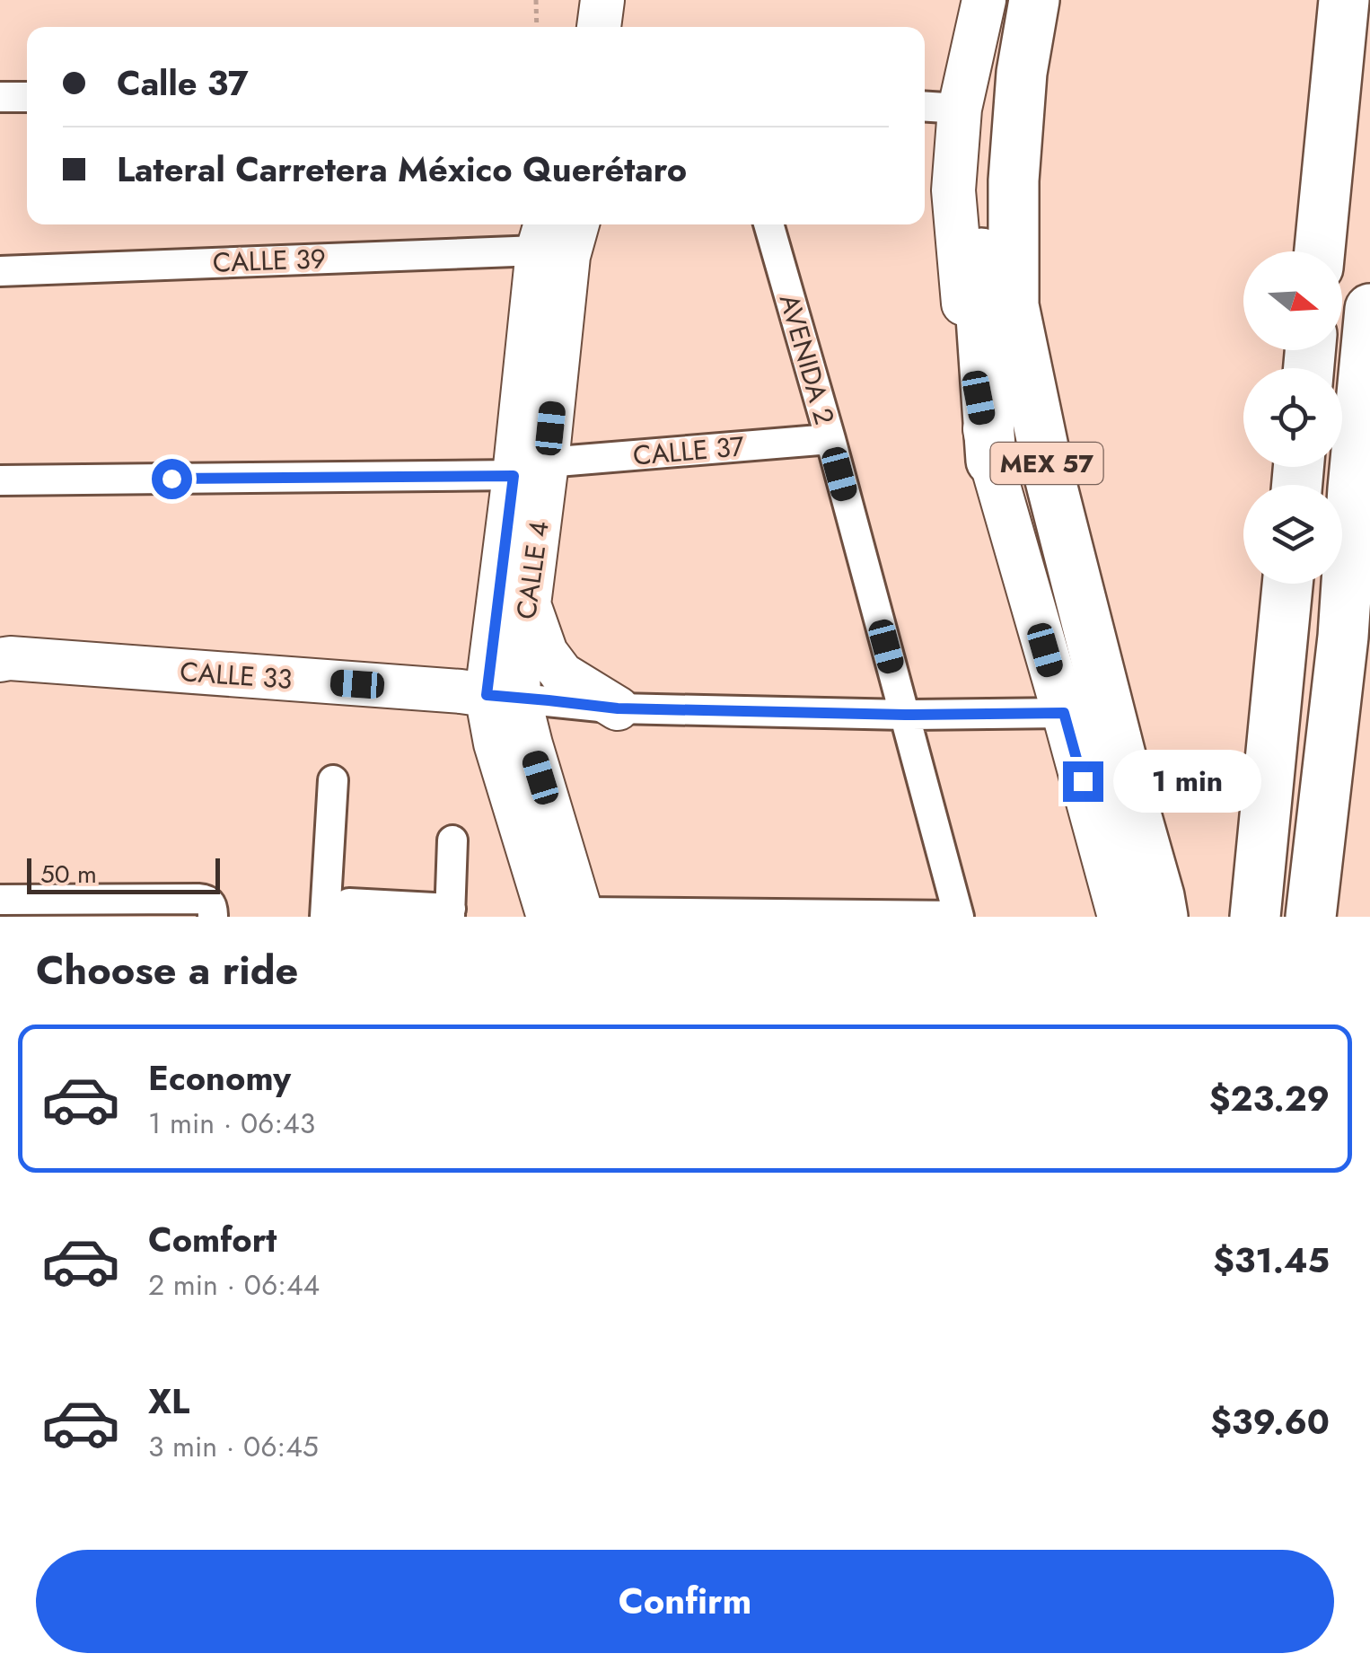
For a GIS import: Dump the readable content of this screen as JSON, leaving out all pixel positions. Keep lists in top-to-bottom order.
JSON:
{
  "streets": {
    "highway": ["MEX 57"],
    "main road": ["CALLE 4", "CALLE 33"],
    "street": ["CALLE 39", "AVENIDA 2", "CALLE 37"]
  },
  "crossings": [
    ["CALLE 39", "CALLE 4"],
    ["AVENIDA 2", "CALLE 37"],
    ["AVENIDA 2", "CALLE 33"],
    ["CALLE 37", "CALLE 4"],
    ["CALLE 4", "CALLE 33"]
  ],
  "scale_bar": "50 m",
  "north": "right",
  "page": {
    "banner": ["Calle 37", "Lateral Carretera México Querétaro"],
    "bubble": "1 min",
    "scale": "50 m",
    "heading": "Choose a ride",
    "list": [
      {
        "name": "Economy",
        "note": "1 min · 06:43",
        "value": "$23.29"
      },
      {
        "name": "Comfort",
        "note": "2 min · 06:44",
        "value": "$31.45"
      },
      {
        "name": "XL",
        "note": "3 min · 06:45",
        "value": "$39.60"
      }
    ],
    "buttons": "Confirm"
  }
}
